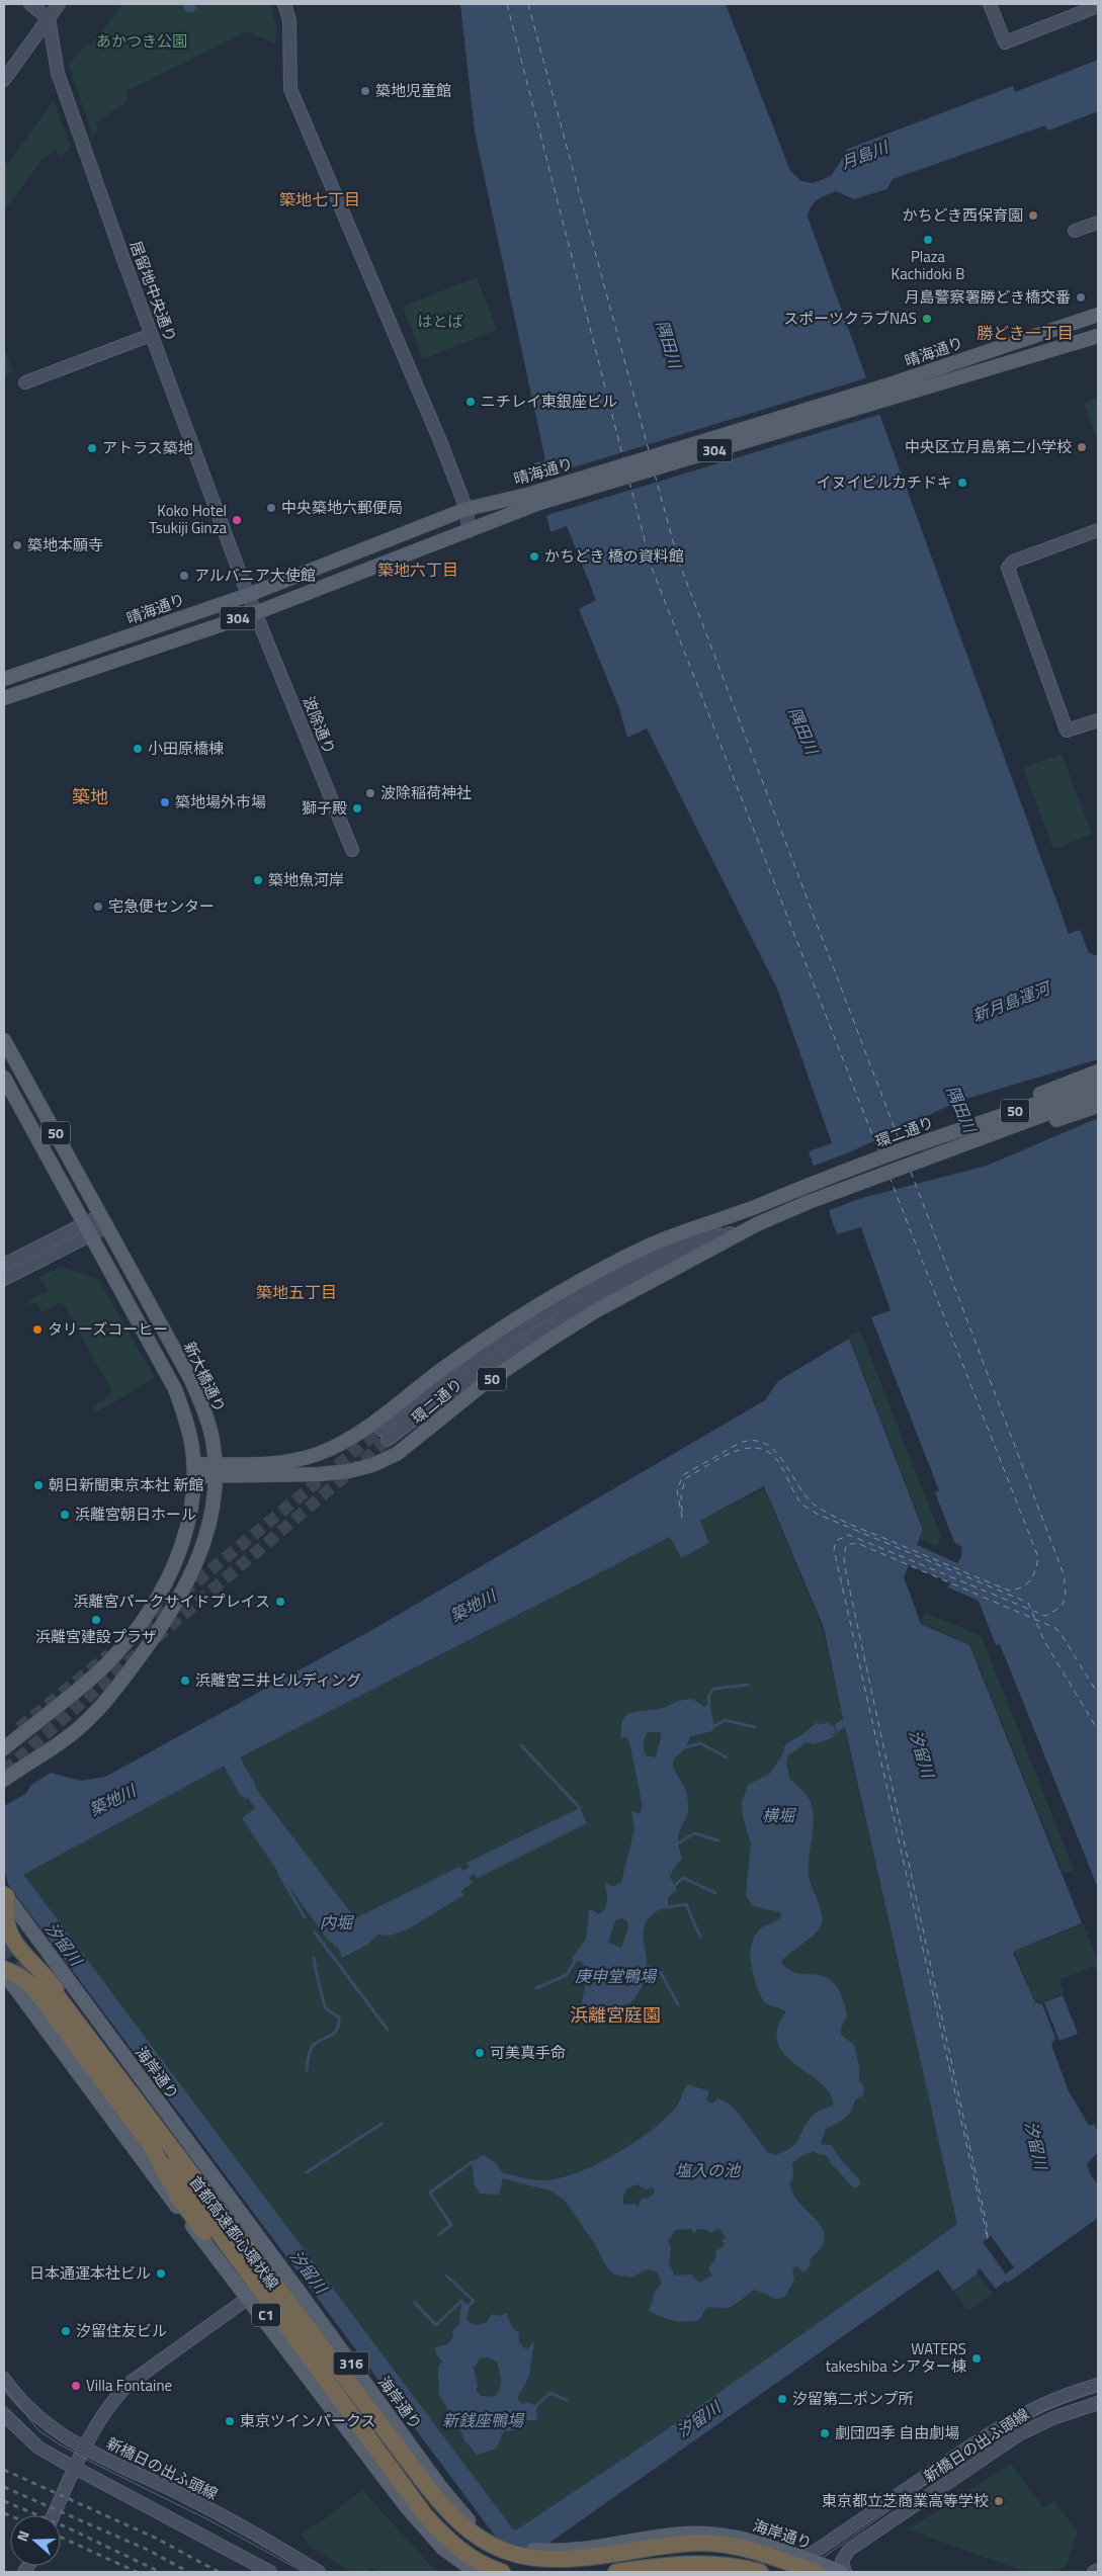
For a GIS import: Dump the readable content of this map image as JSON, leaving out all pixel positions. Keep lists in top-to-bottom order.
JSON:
{
  "streets": {
    "highway": ["首都高速都心環状線", "C1"],
    "main road": [
      "晴海通り",
      "304",
      "50",
      "環二通り",
      "新大橋通り",
      "海岸通り",
      "316"
    ],
    "street": ["居留地中央通り", "波除通り", "新橋日の出ふ頭線"]
  },
  "crossings": [
    ["居留地中央通り", "晴海通り"],
    ["居留地中央通り", "波除通り"],
    ["晴海通り", "波除通り"],
    ["50", "環二通り"],
    ["環二通り", "新大橋通り"],
    ["海岸通り", "C1"],
    ["海岸通り", "新橋日の出ふ頭線"],
    ["首都高速都心環状線", "C1"]
  ],
  "districts": [
    "築地七丁目",
    "勝どき一丁目",
    "築地六丁目",
    "築地",
    "築地五丁目",
    "浜離宮庭園"
  ],
  "water": [
    "月島川",
    "隅田川",
    "新月島運河",
    "築地川",
    "汐留川",
    "横堀",
    "内堀",
    "庚申堂鴨場",
    "塩入の池",
    "新銭座鴨場"
  ],
  "parks": ["あかつき公園", "はとば"],
  "places": [
    "築地児童館",
    "かちどき西保育園",
    "Plaza Kachidoki B",
    "月島警察署勝どき橋交番",
    "スポーツクラブNAS",
    "ニチレイ東銀座ビル",
    "中央区立月島第二小学校",
    "アトラス築地",
    "イヌイビルカチドキ",
    "中央築地六郵便局",
    "Koko Hotel Tsukiji Ginza",
    "築地本願寺",
    "かちどき 橋の資料館",
    "アルバニア大使館",
    "小田原橋棟",
    "波除稲荷神社",
    "築地場外市場",
    "獅子殿",
    "築地魚河岸",
    "宅急便センター",
    "タリーズコーヒー",
    "朝日新聞東京本社 新館",
    "浜離宮朝日ホール",
    "浜離宮パークサイドプレイス",
    "浜離宮建設プラザ",
    "浜離宮三井ビルディング",
    "可美真手命",
    "日本通運本社ビル",
    "汐留住友ビル",
    "WATERS takeshiba シアター棟",
    "Villa Fontaine",
    "汐留第二ポンプ所",
    "東京ツインパークス",
    "劇団四季 自由劇場",
    "東京都立芝商業高等学校"
  ],
  "north": "left"
}
